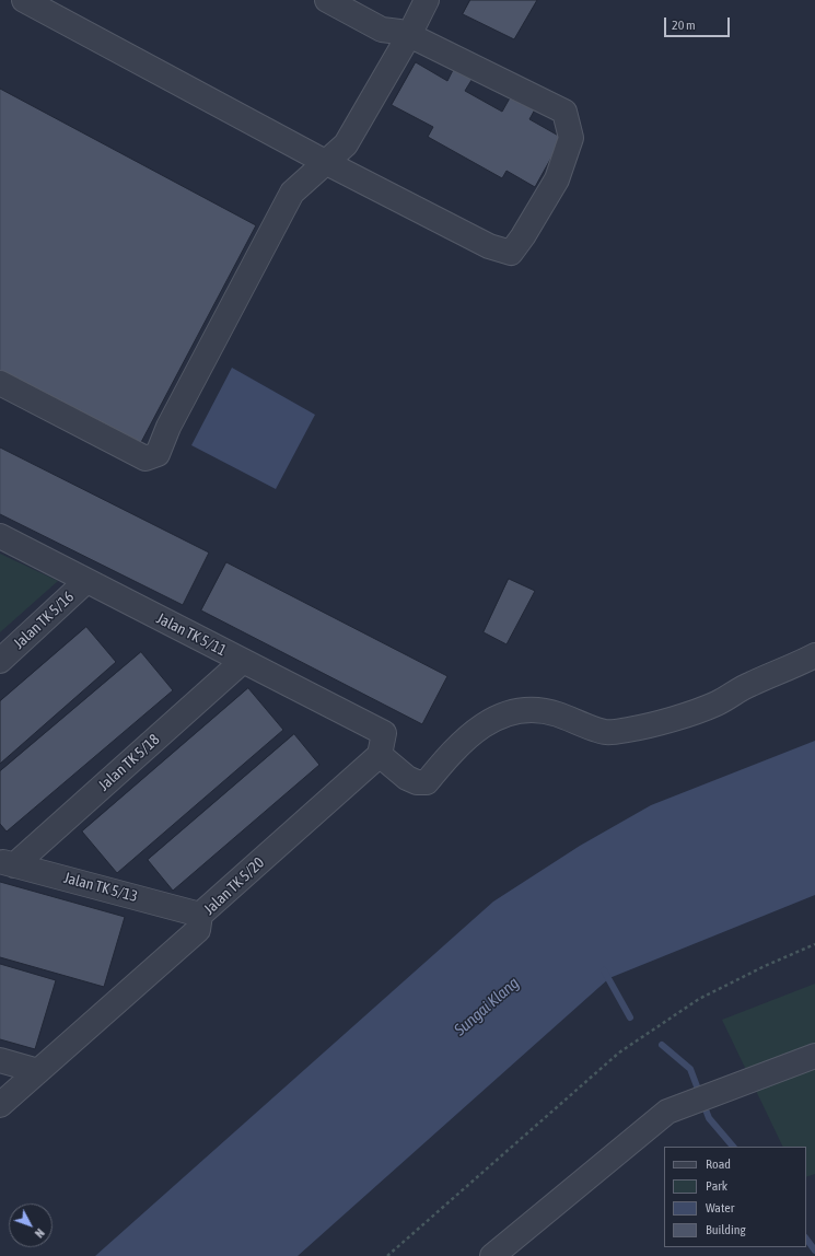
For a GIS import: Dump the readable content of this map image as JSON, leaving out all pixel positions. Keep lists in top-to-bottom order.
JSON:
{
  "streets": {
    "street": [
      "Jalan TK 5/16",
      "Jalan TK 5/11",
      "Jalan TK 5/18",
      "Jalan TK 5/20",
      "Jalan TK 5/13"
    ]
  },
  "crossings": [
    ["Jalan TK 5/16", "Jalan TK 5/11"],
    ["Jalan TK 5/11", "Jalan TK 5/18"],
    ["Jalan TK 5/11", "Jalan TK 5/20"],
    ["Jalan TK 5/18", "Jalan TK 5/13"],
    ["Jalan TK 5/20", "Jalan TK 5/13"]
  ],
  "water": ["Sungai Klang"],
  "legend": [
    "Road",
    "Park",
    "Water",
    "Building"
  ],
  "scale_bar": "20 m",
  "north": "bottom right"
}
